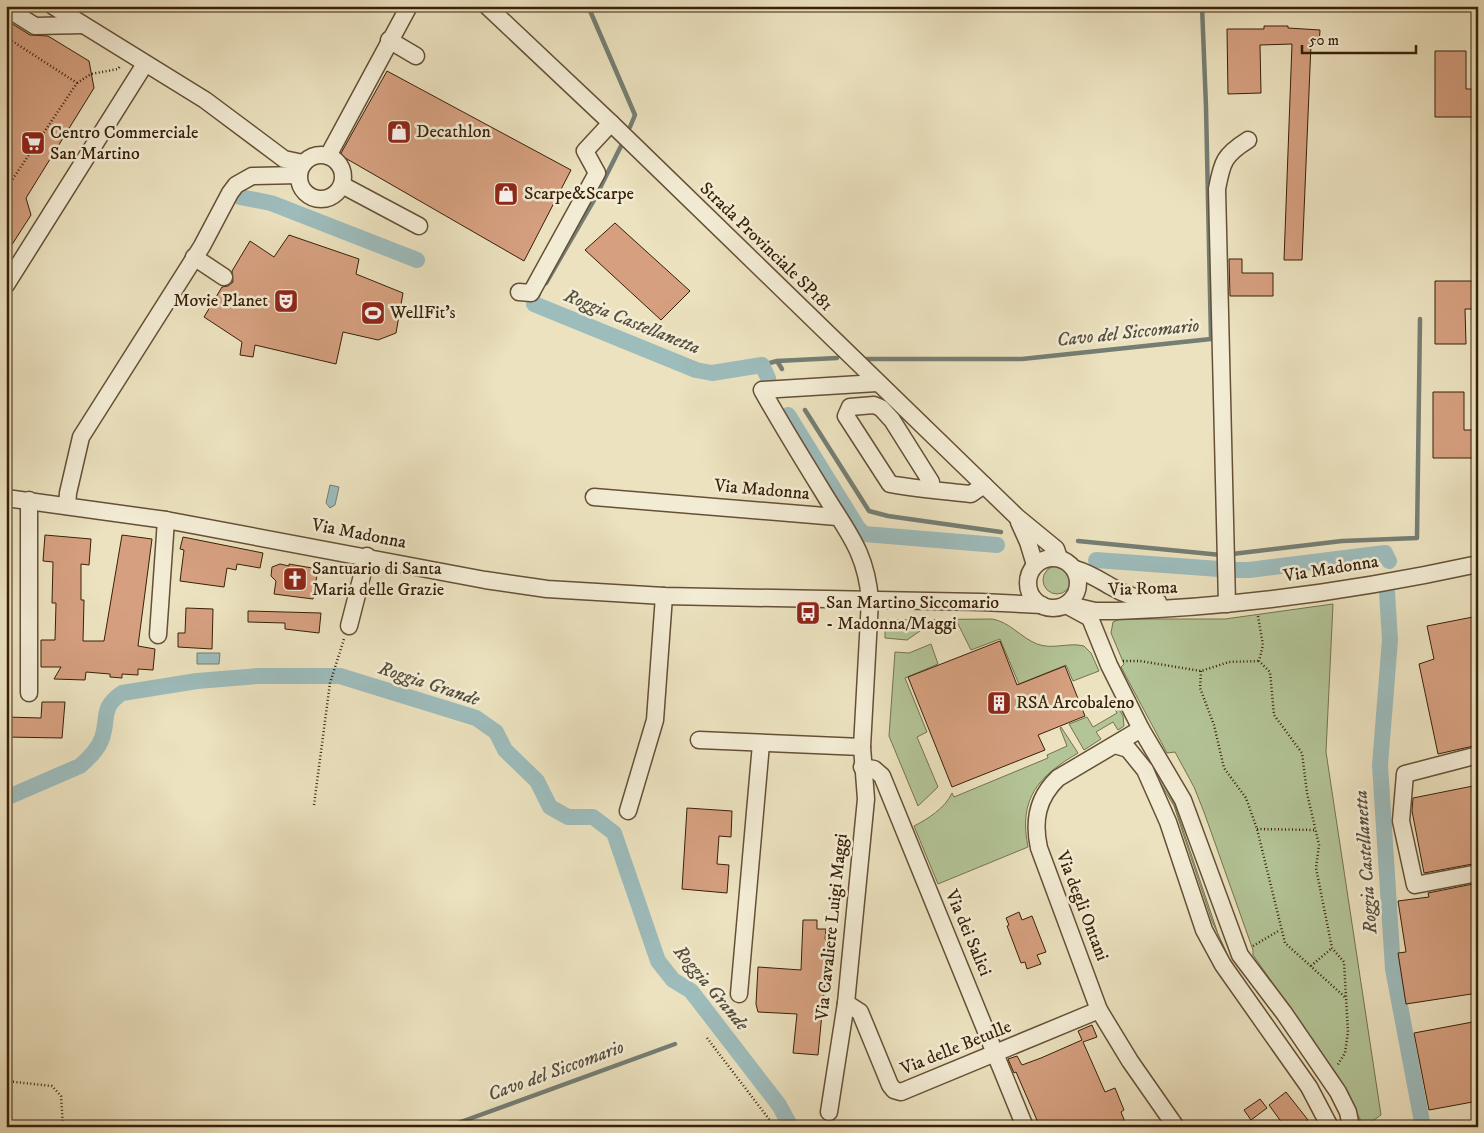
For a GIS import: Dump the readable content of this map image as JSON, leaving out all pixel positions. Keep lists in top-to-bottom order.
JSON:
{
  "streets": {
    "street": [
      "Strada Provinciale SP181",
      "Via Madonna",
      "Via Roma",
      "Via degli Ontani",
      "Via Cavaliere Luigi Maggi",
      "Via dei Salici",
      "Via delle Betulle"
    ]
  },
  "crossings": [
    ["Strada Provinciale SP181", "Via Madonna"],
    ["Strada Provinciale SP181", "Via Roma"],
    ["Via Madonna", "Via Roma"],
    ["Via Madonna", "Via Cavaliere Luigi Maggi"],
    ["Via degli Ontani", "Via delle Betulle"],
    ["Via Cavaliere Luigi Maggi", "Via dei Salici"],
    ["Via Cavaliere Luigi Maggi", "Via delle Betulle"],
    ["Via dei Salici", "Via delle Betulle"]
  ],
  "water": ["Roggia Castellanetta", "Cavo del Siccomario", "Roggia Grande"],
  "places": {
    "shop": ["Decathlon", "Scarpe&Scarpe"],
    "supermarket": ["Centro Commerciale San Martino"],
    "theatre": ["Movie Planet"],
    "sports": ["WellFit's"],
    "church": ["Santuario di Santa Maria delle Grazie"],
    "bus stop": ["San Martino Siccomario - Madonna/Maggi"],
    "building": ["RSA Arcobaleno"]
  },
  "scale_bar": "50 m"
}
